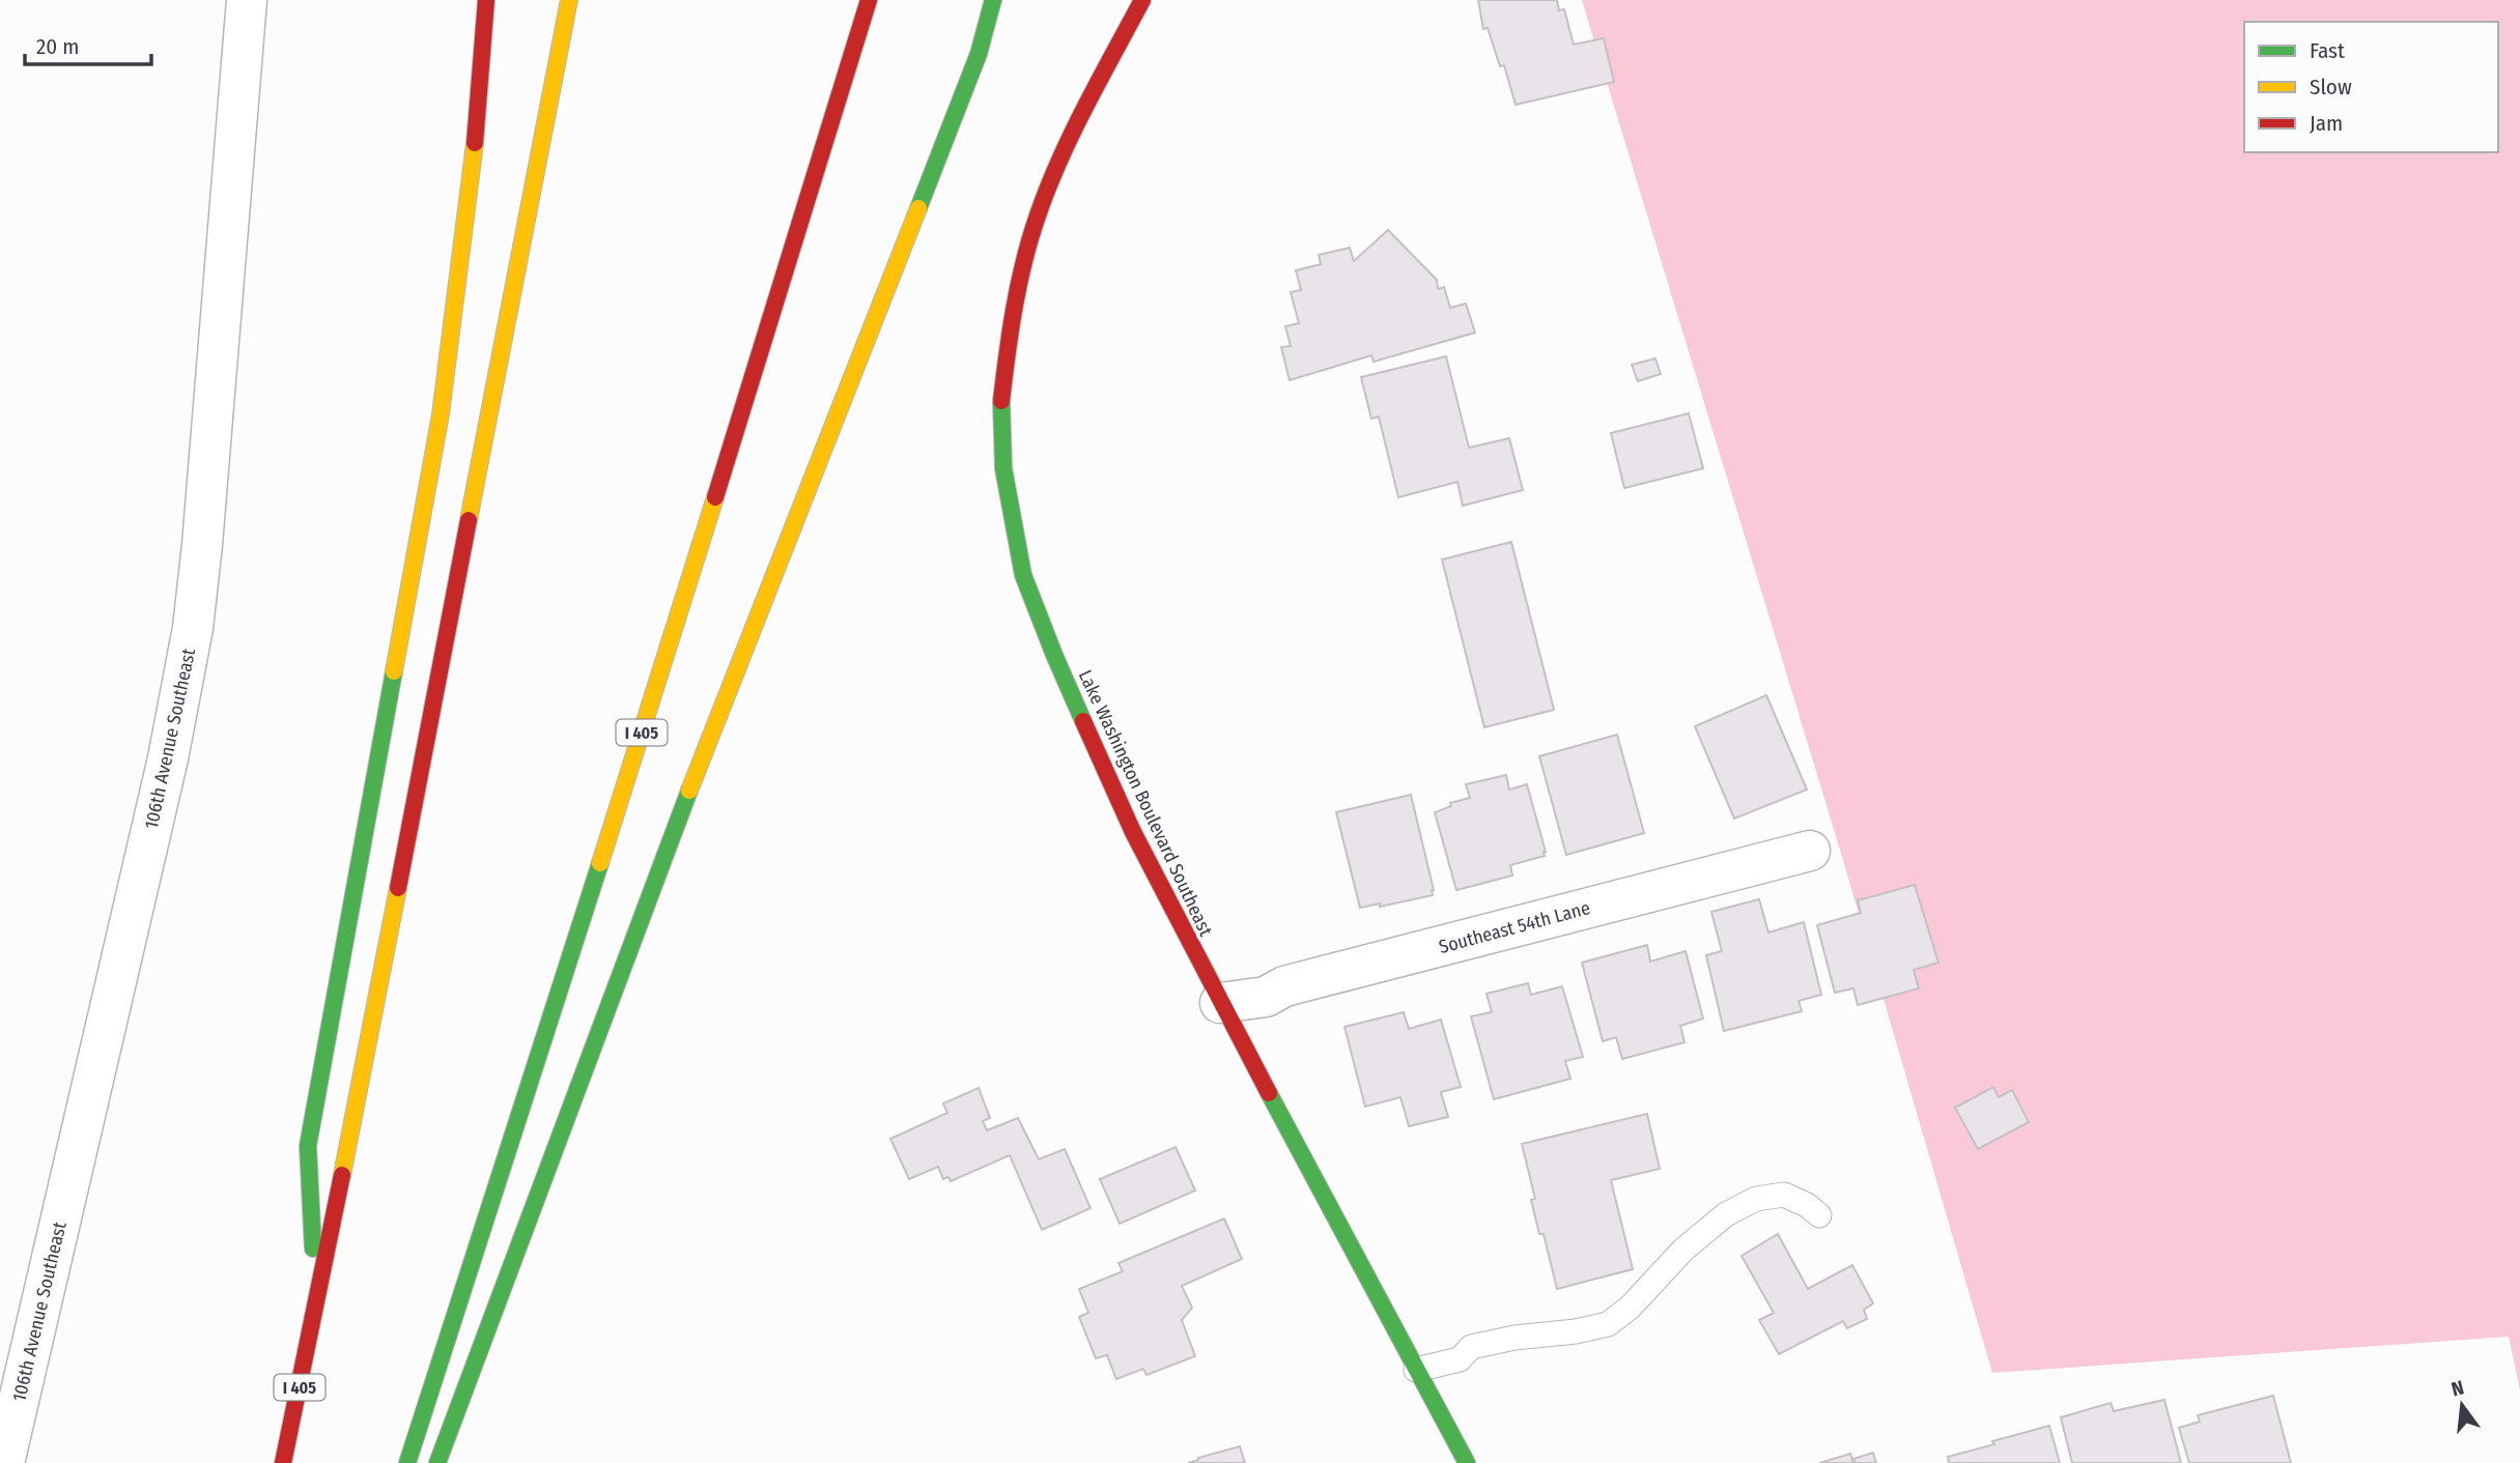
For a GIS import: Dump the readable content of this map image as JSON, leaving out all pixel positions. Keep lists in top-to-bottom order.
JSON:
{
  "streets": {
    "main road": ["I 405", "Lake Washington Boulevard Southeast"],
    "street": ["106th Avenue Southeast", "Southeast 54th Lane"]
  },
  "crossings": [
    ["Lake Washington Boulevard Southeast", "Southeast 54th Lane"]
  ],
  "legend": ["Fast", "Slow", "Jam"],
  "scale_bar": "20 m",
  "north": "top"
}
